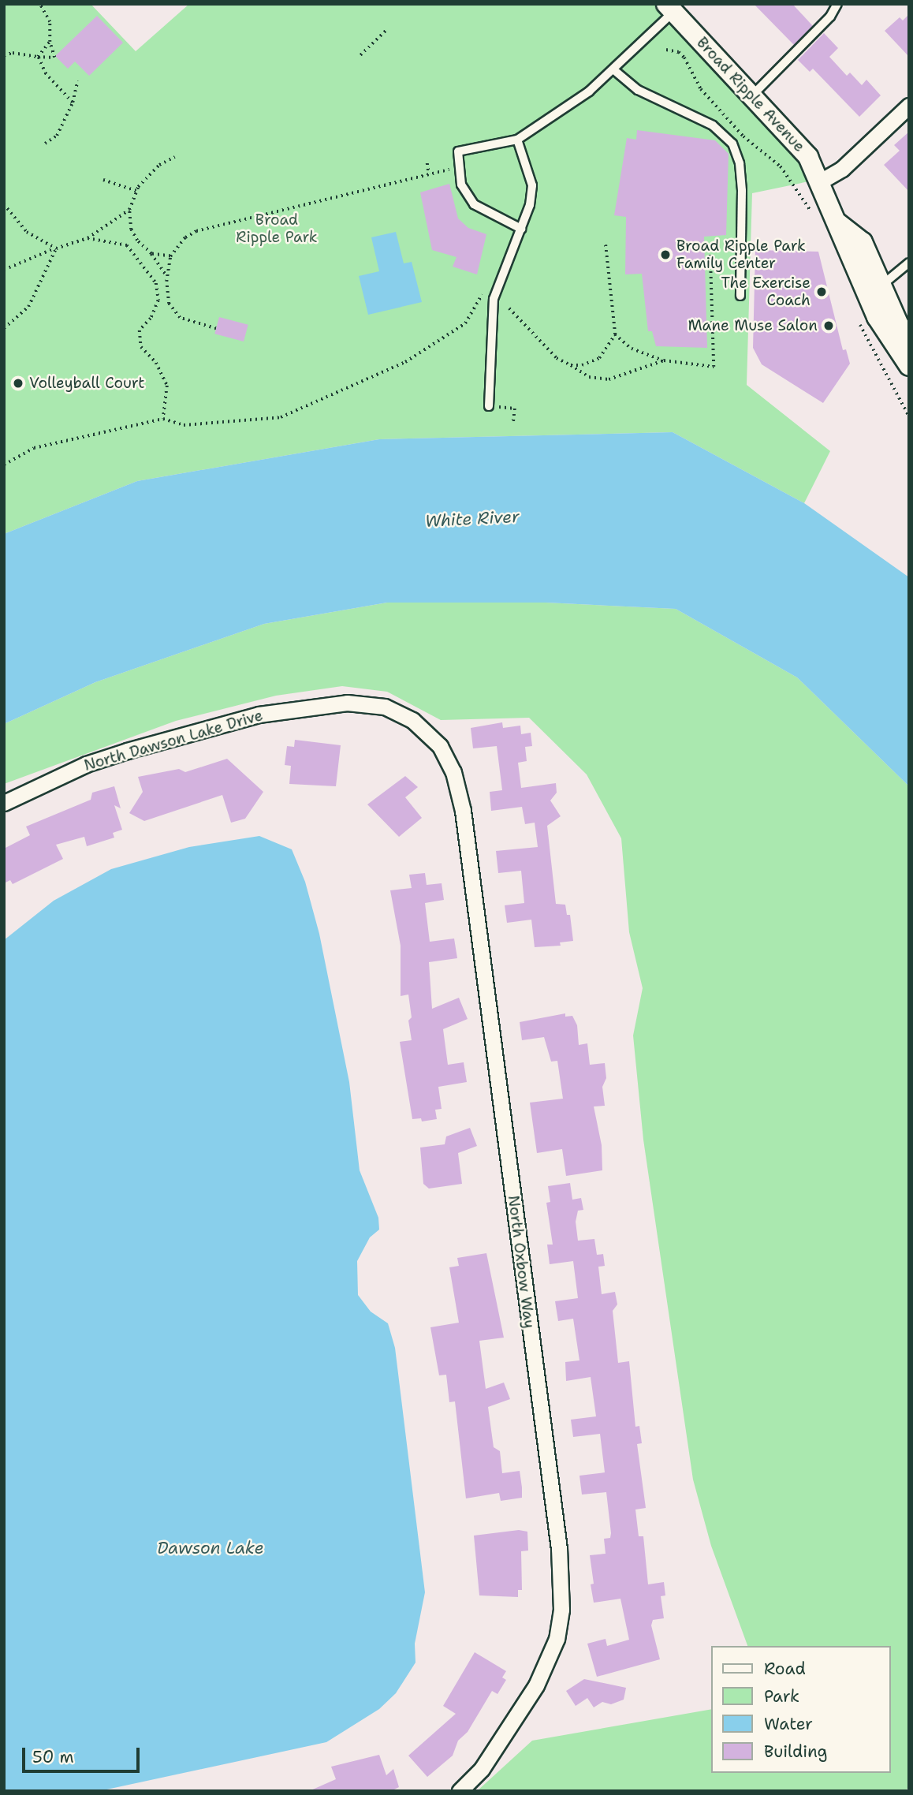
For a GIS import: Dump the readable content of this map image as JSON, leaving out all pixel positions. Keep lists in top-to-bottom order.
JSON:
{
  "streets": {
    "street": ["Broad Ripple Avenue", "North Dawson Lake Drive", "North Oxbow Way"]
  },
  "crossings": [
    ["North Dawson Lake Drive", "North Oxbow Way"]
  ],
  "water": ["White River", "Dawson Lake"],
  "parks": ["Broad Ripple Park"],
  "places": [
    "Broad Ripple Park Family Center",
    "The Exercise Coach",
    "Mane Muse Salon",
    "Volleyball Court"
  ],
  "legend": [
    "Road",
    "Park",
    "Water",
    "Building"
  ],
  "scale_bar": "50 m"
}
